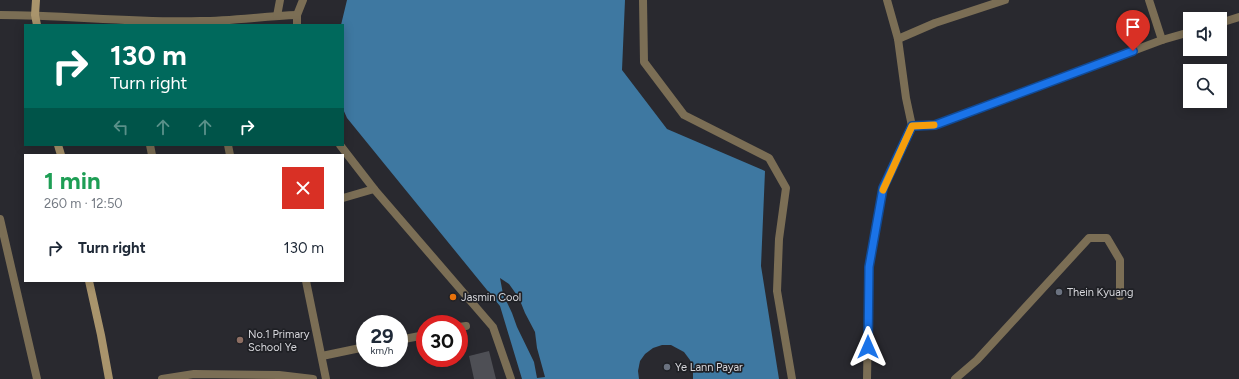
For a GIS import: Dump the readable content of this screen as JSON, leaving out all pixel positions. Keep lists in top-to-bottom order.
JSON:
{
  "places": [
    "Thein Kyuang",
    "Jasmin Cool",
    "No.1 Primary School Ye",
    "Ye Lann Payar"
  ],
  "page": {
    "turn": ["130 m", "Turn right"],
    "heading": ["1 min", "260 m · 12:50"],
    "list": [
      {
        "name": "Turn right",
        "value": "130 m"
      }
    ],
    "speed": "29 km/h",
    "limit": "30"
  }
}
